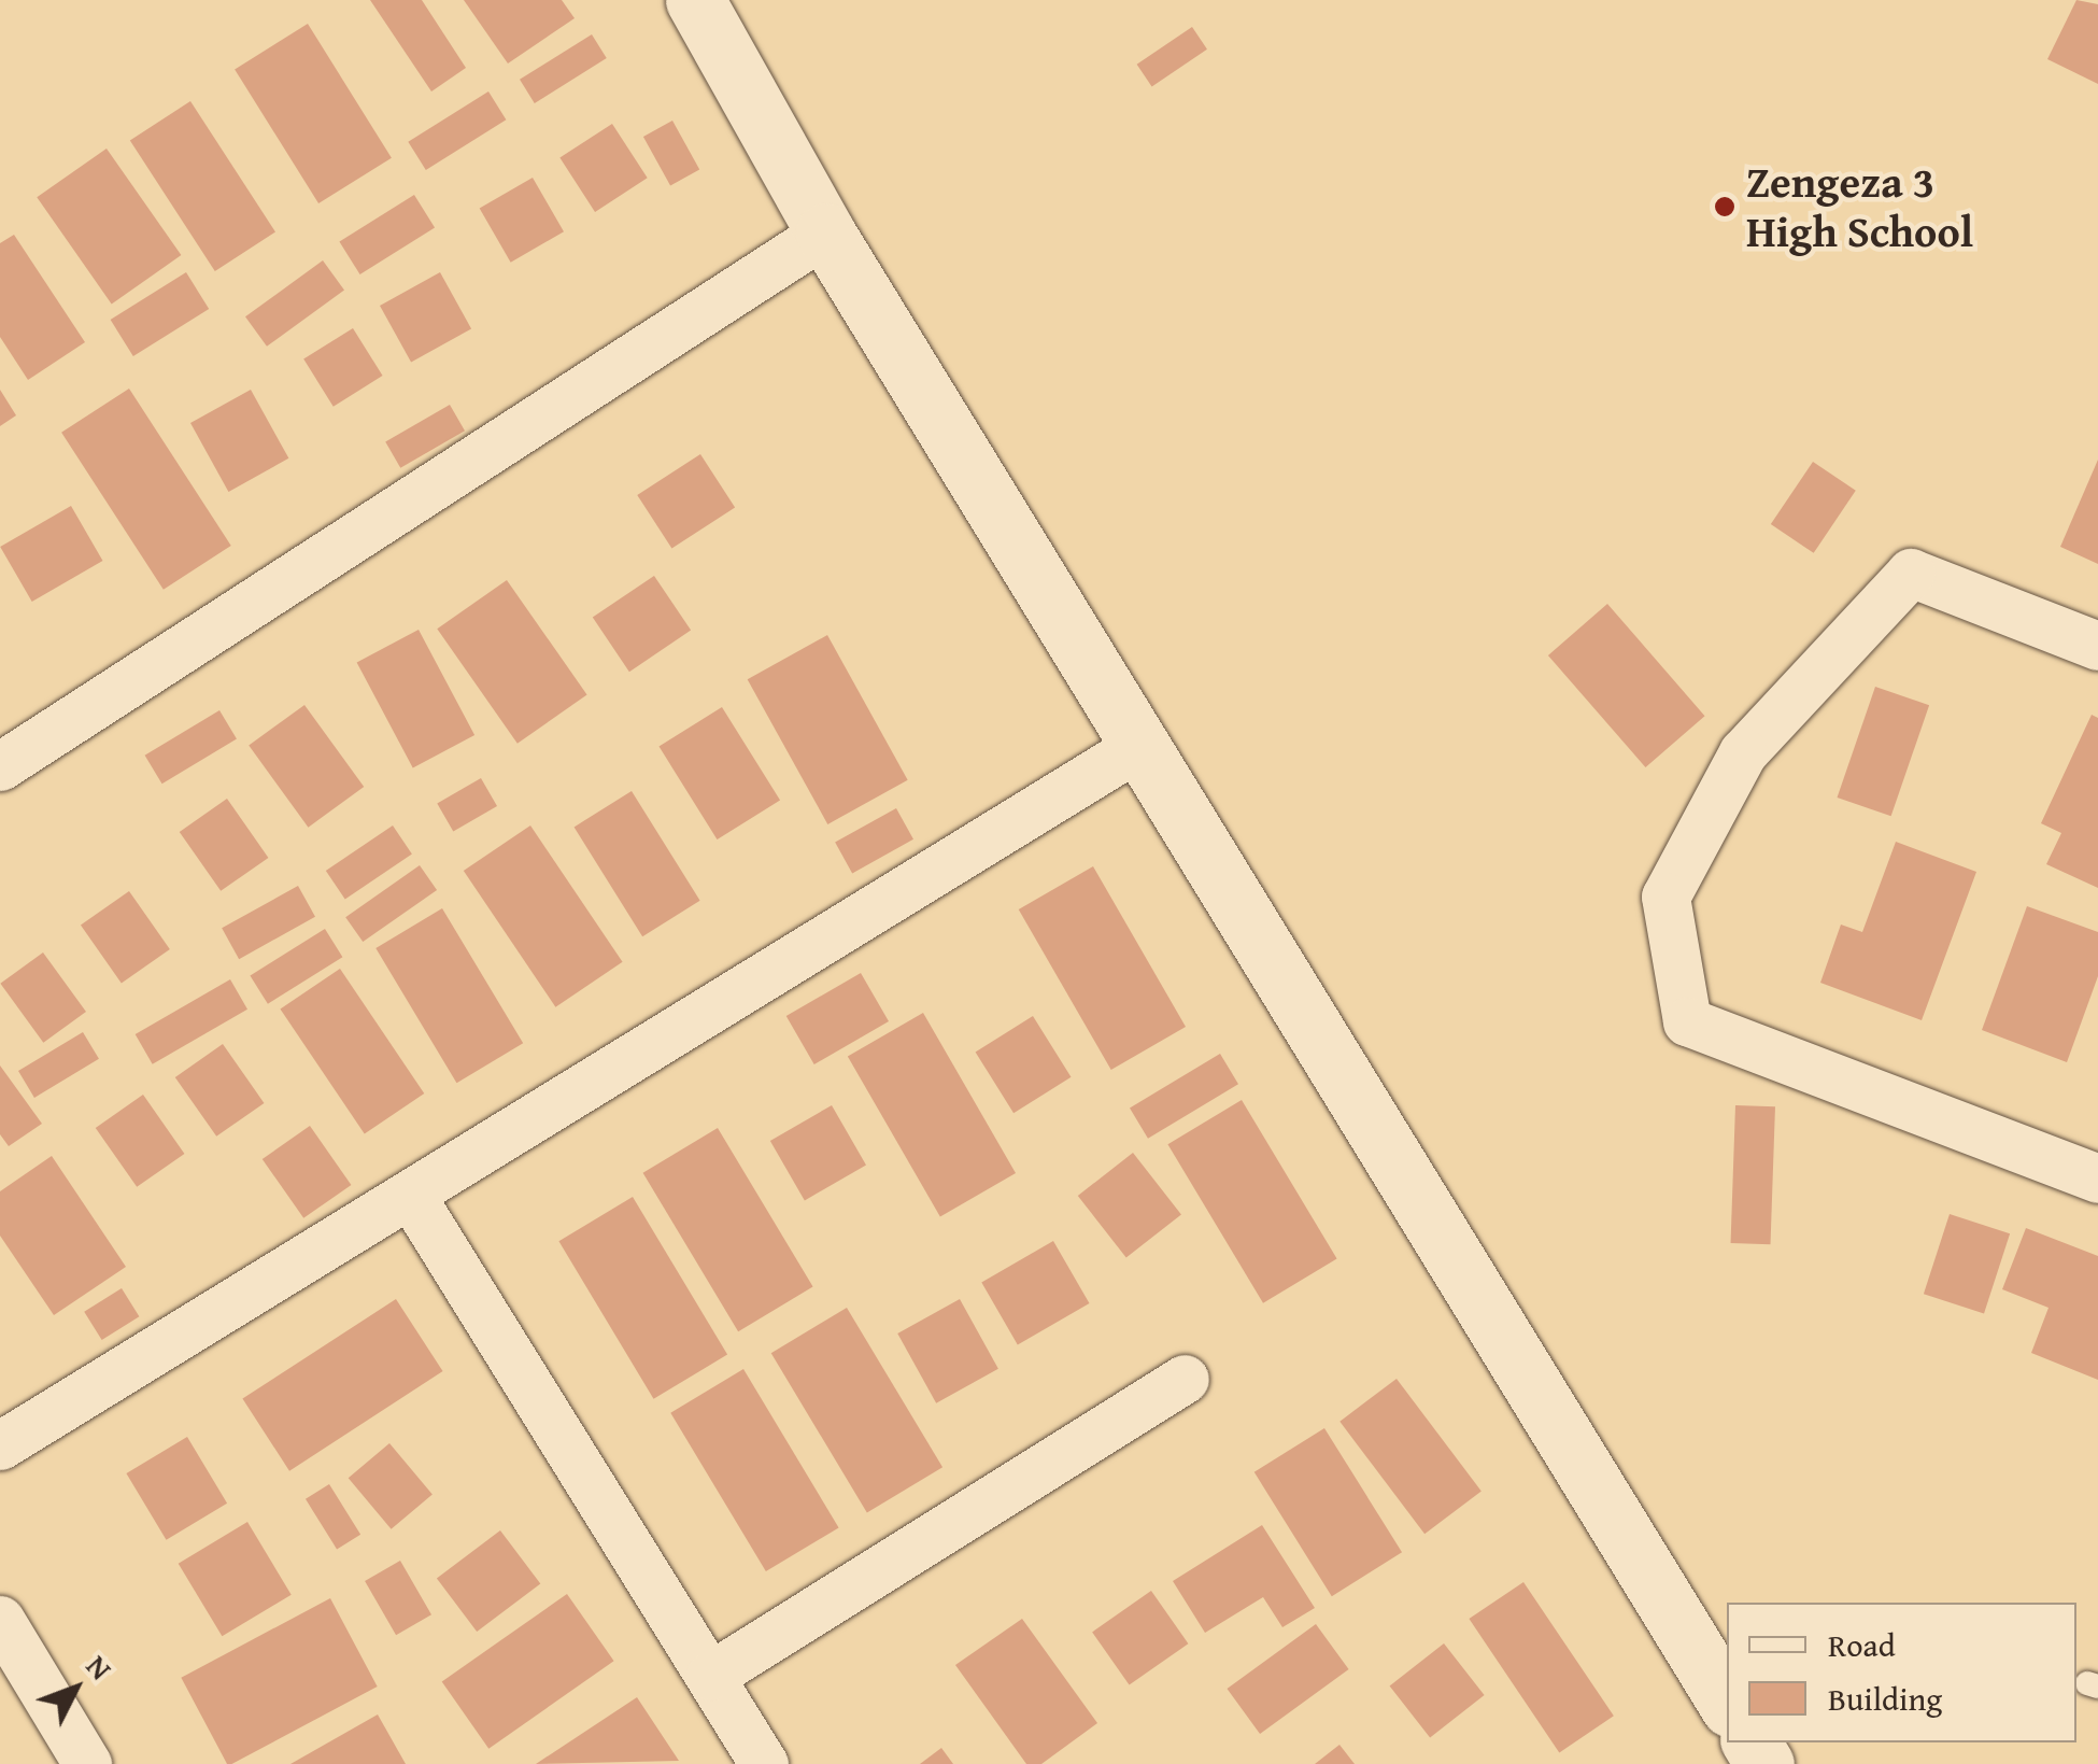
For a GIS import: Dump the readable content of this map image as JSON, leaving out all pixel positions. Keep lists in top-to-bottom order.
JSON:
{
  "places": ["Zengeza 3 High School"],
  "legend": ["Road", "Building"],
  "north": "top right"
}
